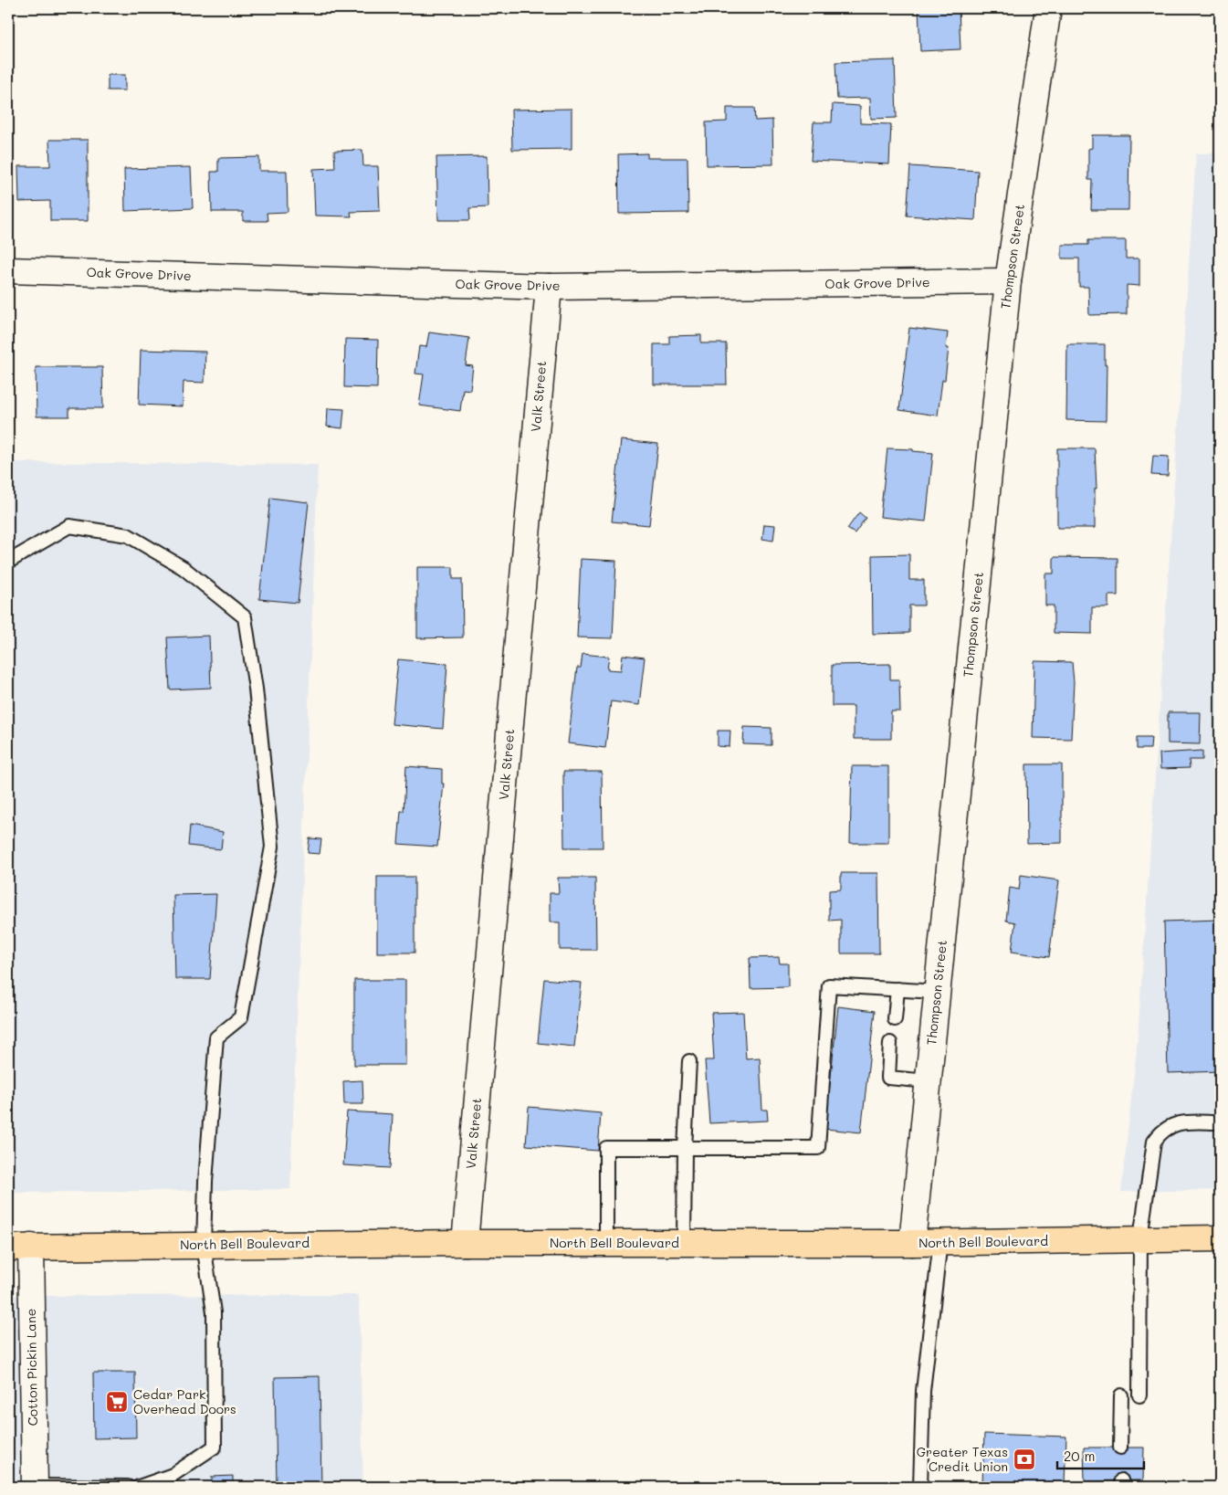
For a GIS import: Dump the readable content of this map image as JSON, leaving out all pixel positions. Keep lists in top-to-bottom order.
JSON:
{
  "streets": {
    "main road": ["North Bell Boulevard"],
    "street": [
      "Thompson Street",
      "Oak Grove Drive",
      "Valk Street",
      "Cotton Pickin Lane"
    ]
  },
  "crossings": [
    ["Thompson Street", "Oak Grove Drive"],
    ["Thompson Street", "North Bell Boulevard"],
    ["Oak Grove Drive", "Valk Street"],
    ["Valk Street", "North Bell Boulevard"],
    ["North Bell Boulevard", "Cotton Pickin Lane"]
  ],
  "places": {
    "supermarket": ["Cedar Park Overhead Doors"],
    "bank": ["Greater Texas Credit Union"]
  },
  "scale_bar": "20 m"
}
